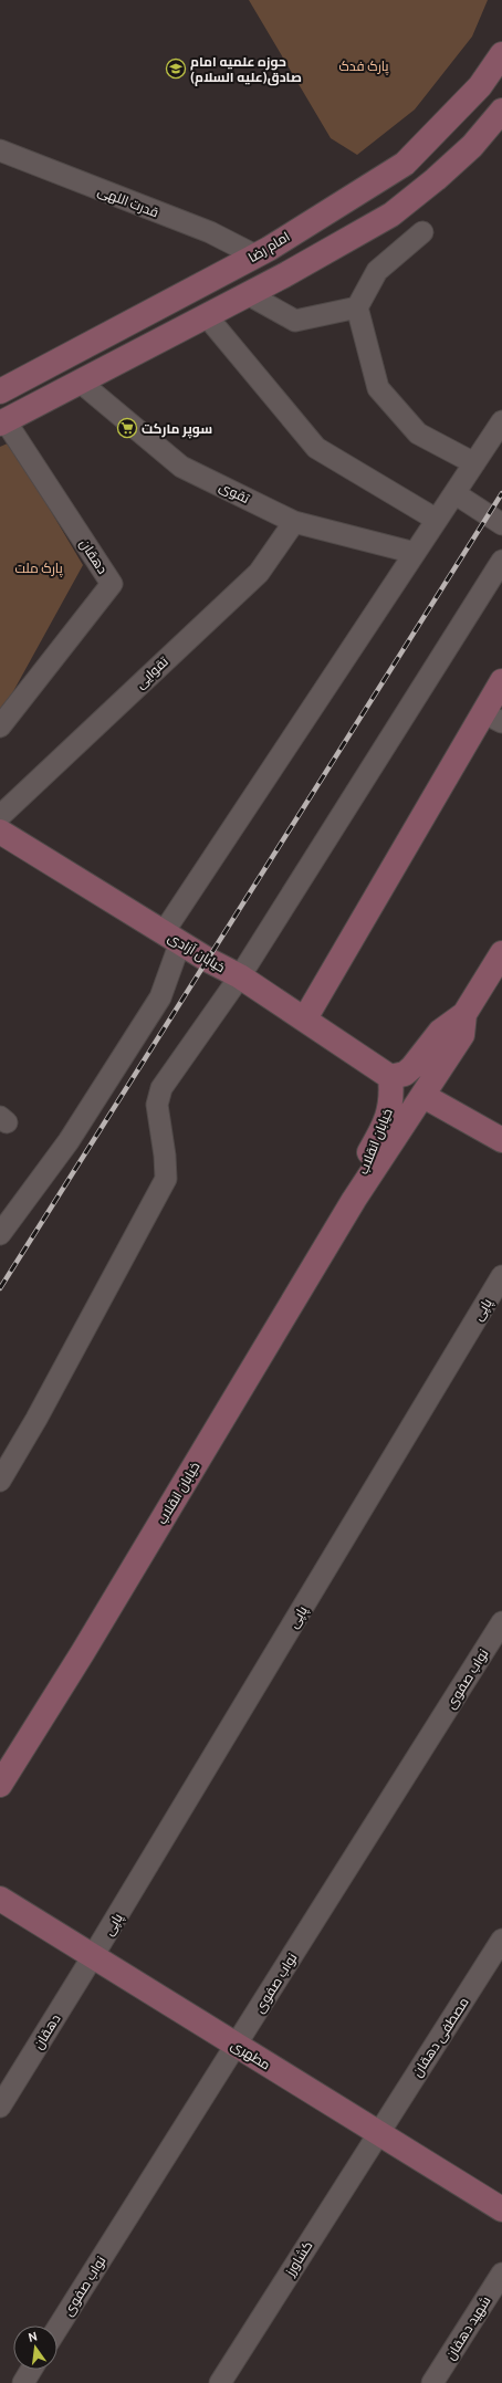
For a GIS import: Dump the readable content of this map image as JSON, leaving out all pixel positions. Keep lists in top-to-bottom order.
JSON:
{
  "streets": {
    "main road": [
      "امام رضا",
      "خیابان آزادی",
      "خیابان انقلاب",
      "مطهری"
    ],
    "street": [
      "قدرت اللهی",
      "تقوی",
      "دهقان",
      "تقوایی",
      "پاپی",
      "نواب صفوی",
      "مصطفی دهقان",
      "کشاورز",
      "شهید دهقان"
    ]
  },
  "crossings": [
    ["قدرت اللهی", "امام رضا"],
    ["تقوی", "تقوایی"],
    ["دهقان", "پاپی"],
    ["دهقان", "مطهری"],
    ["خیابان آزادی", "خیابان انقلاب"],
    ["پاپی", "مطهری"],
    ["نواب صفوی", "مطهری"],
    ["مصطفی دهقان", "مطهری"],
    ["مصطفی دهقان", "کشاورز"],
    ["مطهری", "کشاورز"]
  ],
  "parks": ["پارک فدک", "پارک ملت"],
  "places": {
    "school or university": ["حوزه علمیه امام صادق(علیه السلام)"],
    "supermarket": ["سوپر مارکت"]
  },
  "north": "top"
}
